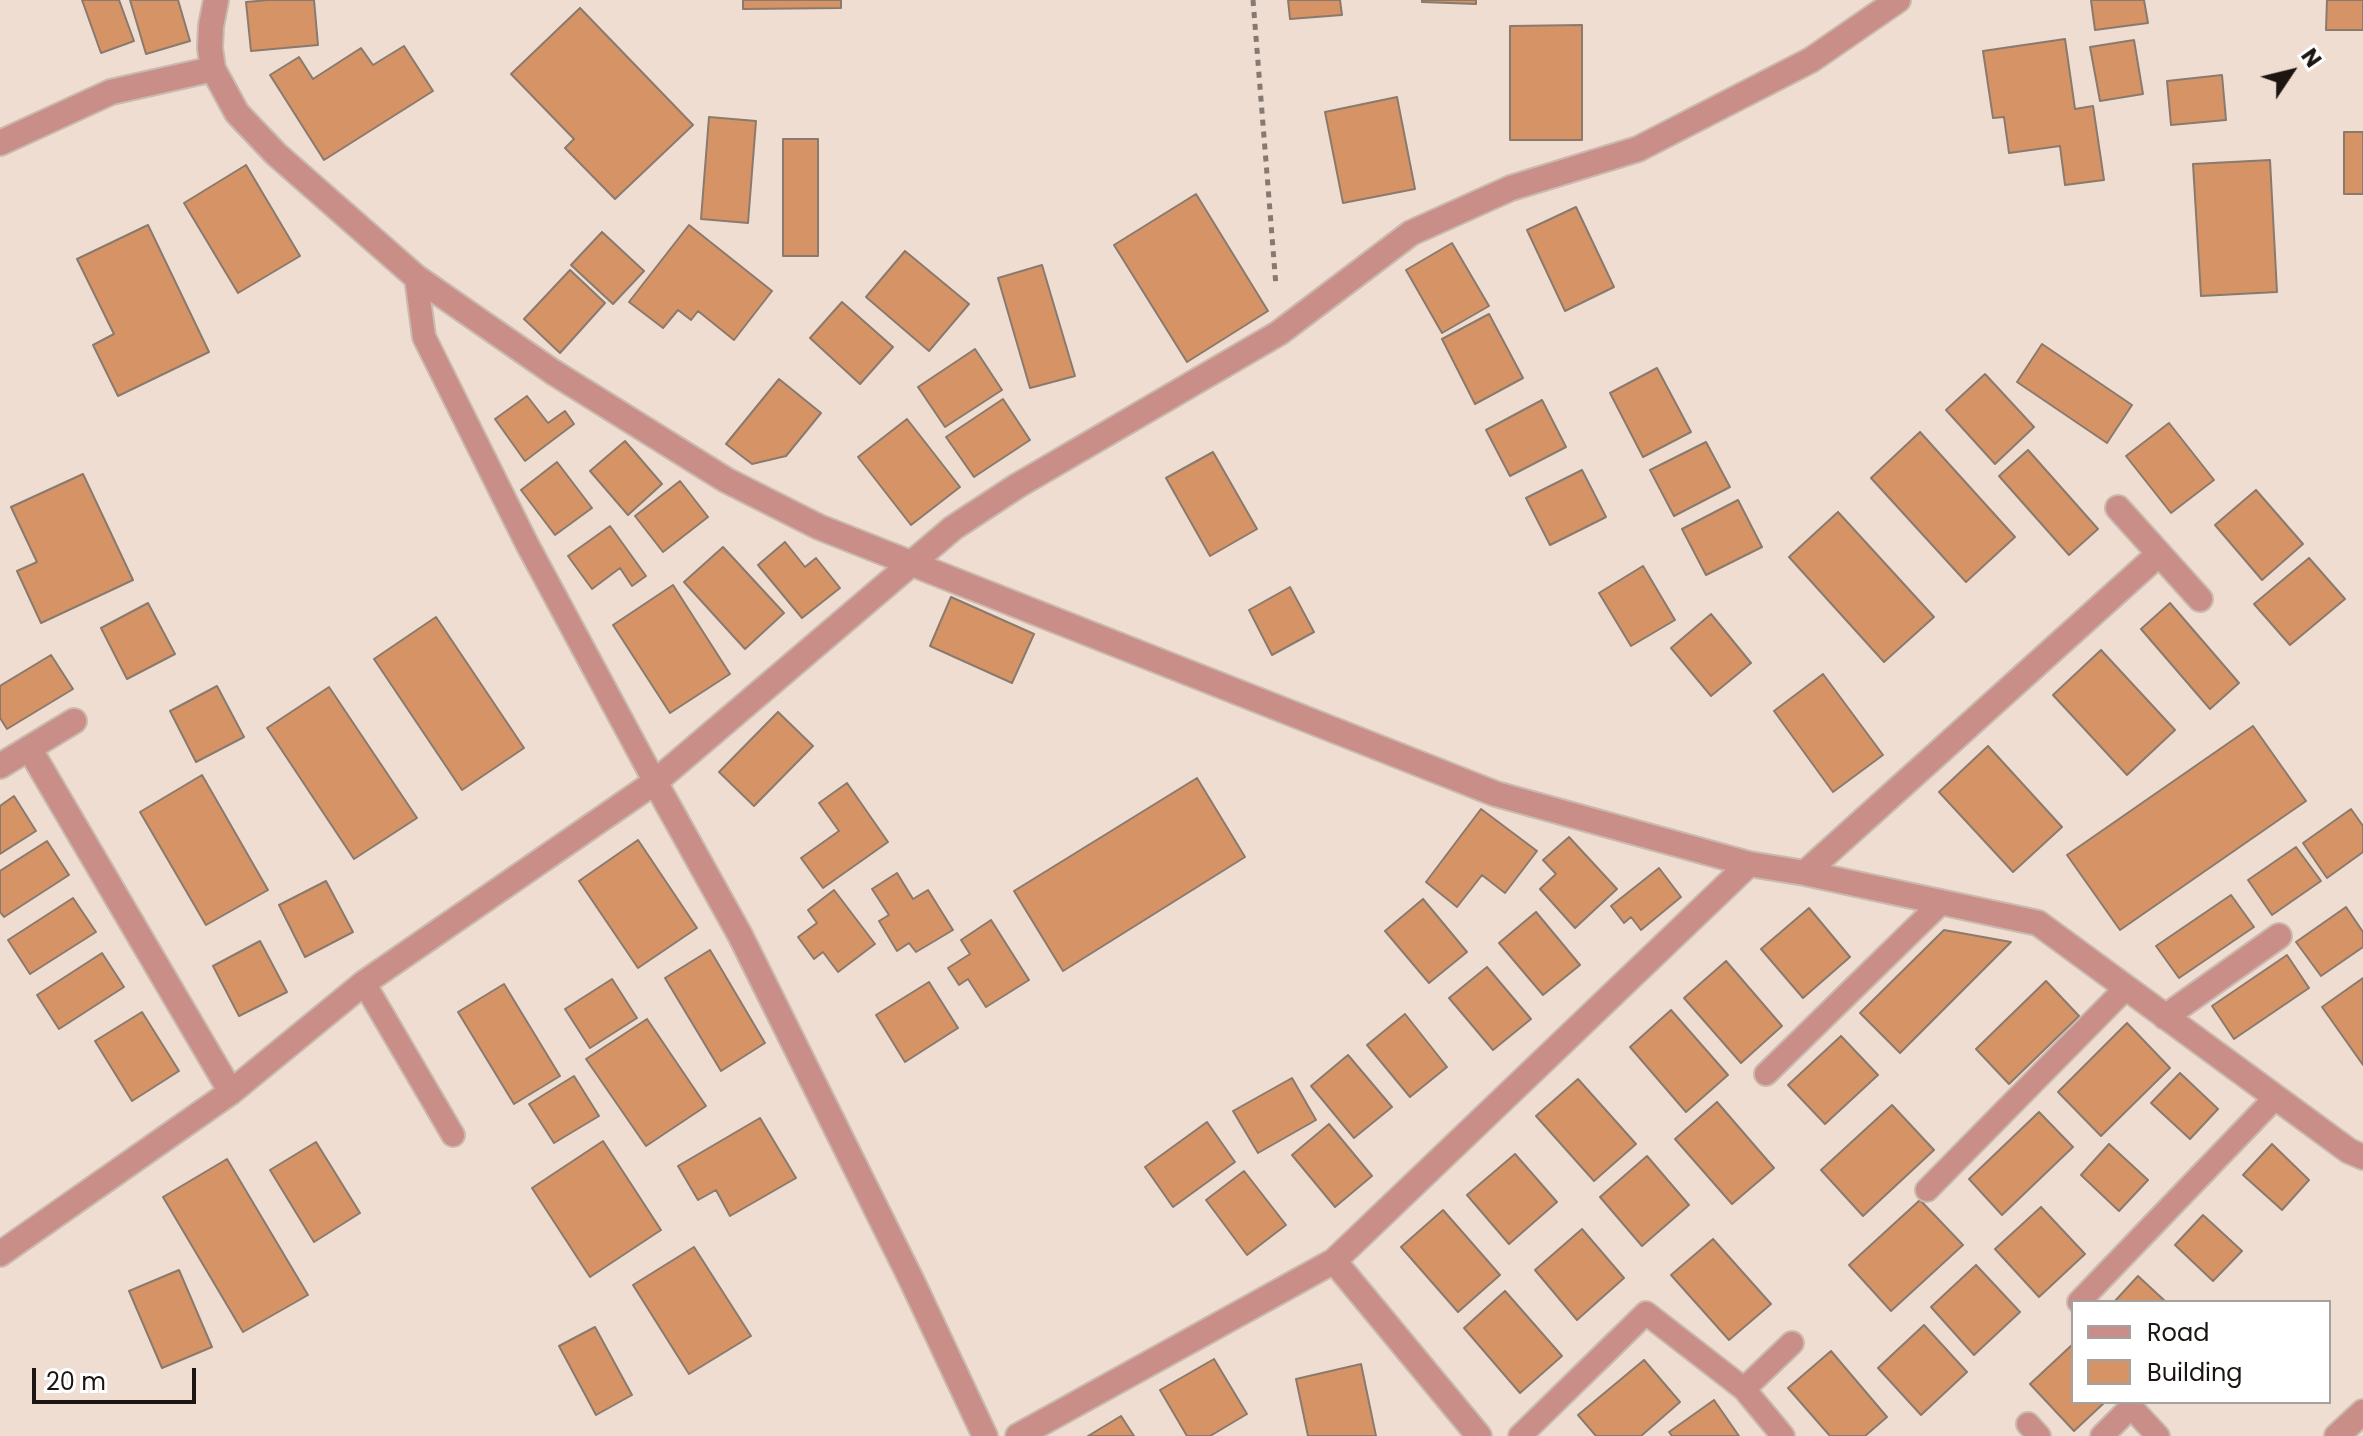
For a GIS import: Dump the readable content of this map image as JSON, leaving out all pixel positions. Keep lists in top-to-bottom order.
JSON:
{
  "legend": ["Road", "Building"],
  "scale_bar": "20 m",
  "north": "top right"
}
